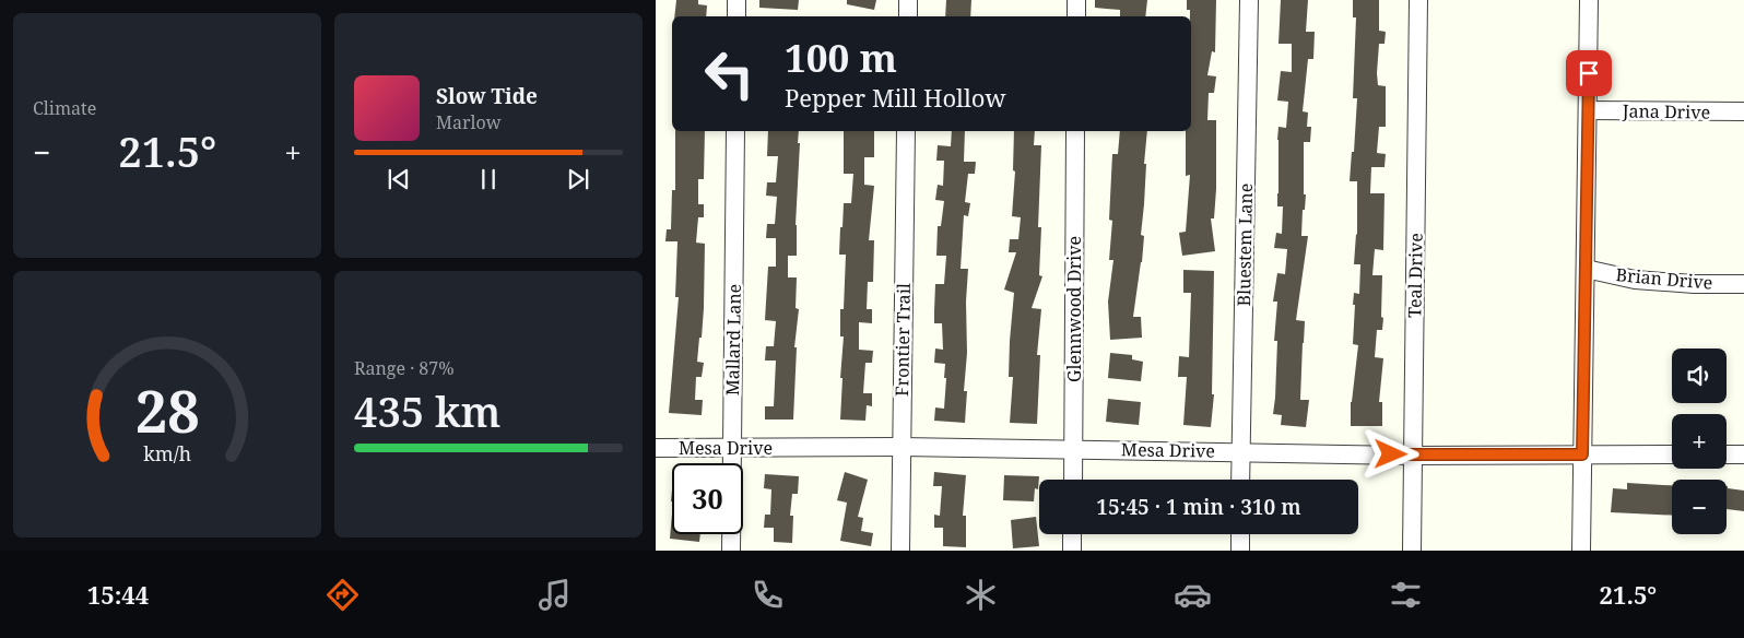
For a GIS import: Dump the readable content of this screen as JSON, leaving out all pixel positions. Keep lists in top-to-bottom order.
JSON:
{
  "streets": {
    "street": [
      "Jana Drive",
      "Bluestem Lane",
      "Teal Drive",
      "Brian Drive",
      "Glennwood Drive",
      "Mallard Lane",
      "Frontier Trail",
      "Mesa Drive"
    ]
  },
  "crossings": [
    ["Bluestem Lane", "Mesa Drive"],
    ["Teal Drive", "Mesa Drive"],
    ["Glennwood Drive", "Mesa Drive"],
    ["Mallard Lane", "Mesa Drive"],
    ["Frontier Trail", "Mesa Drive"]
  ],
  "page": {
    "tile": [
      "Climate",
      ["Range · 87%", "435 km"]
    ],
    "turn": ["100 m", "Pepper Mill Hollow"],
    "song": ["Slow Tide", "Marlow"],
    "heat": ["−", "21.5°", "+"],
    "map_buttons": ["+", "−"],
    "limit": "30",
    "trip": "15:45 · 1 min · 310 m",
    "tabs": ["15:44", "21.5°"],
    "gauge": ["28", "km/h"]
  }
}
